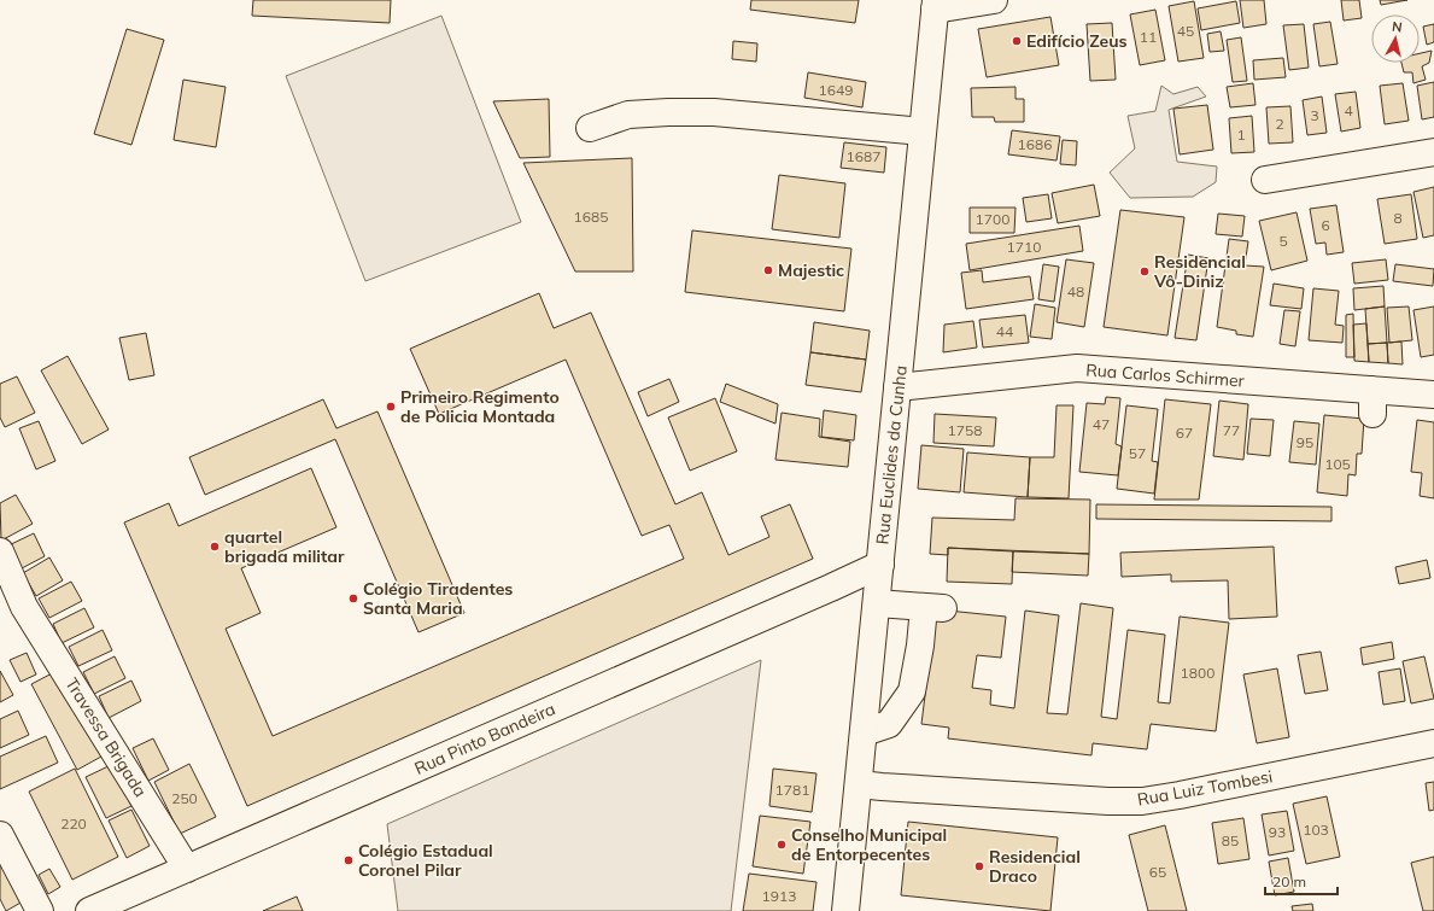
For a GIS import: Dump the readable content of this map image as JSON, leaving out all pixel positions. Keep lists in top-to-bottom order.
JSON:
{
  "streets": {
    "street": [
      "Rua Carlos Schirmer",
      "Rua Euclides da Cunha",
      "Travessa Brigada",
      "Rua Pinto Bandeira",
      "Rua Luiz Tombesi"
    ]
  },
  "crossings": [
    ["Rua Carlos Schirmer", "Rua Euclides da Cunha"],
    ["Rua Euclides da Cunha", "Rua Pinto Bandeira"],
    ["Rua Euclides da Cunha", "Rua Luiz Tombesi"],
    ["Travessa Brigada", "Rua Pinto Bandeira"]
  ],
  "places": [
    "Edifício Zeus",
    "Majestic",
    "Residencial Vô-Diniz",
    "Primeiro Regimento de Policia Montada",
    "quartel brigada militar",
    "Colégio Tiradentes Santa Maria",
    "Conselho Municipal de Entorpecentes",
    "Colégio Estadual Coronel Pilar",
    "Residencial Draco"
  ],
  "house_numbers": [
    "45",
    "11",
    "1649",
    "4",
    "3",
    "2",
    "1",
    "1686",
    "1687",
    "1685",
    "8",
    "1700",
    "6",
    "5",
    "1710",
    "48",
    "44",
    "47",
    "1758",
    "77",
    "67",
    "95",
    "57",
    "105",
    "1800",
    "1781",
    "250",
    "220",
    "103",
    "93",
    "85",
    "65",
    "1913"
  ],
  "scale_bar": "20 m",
  "north": "top"
}
